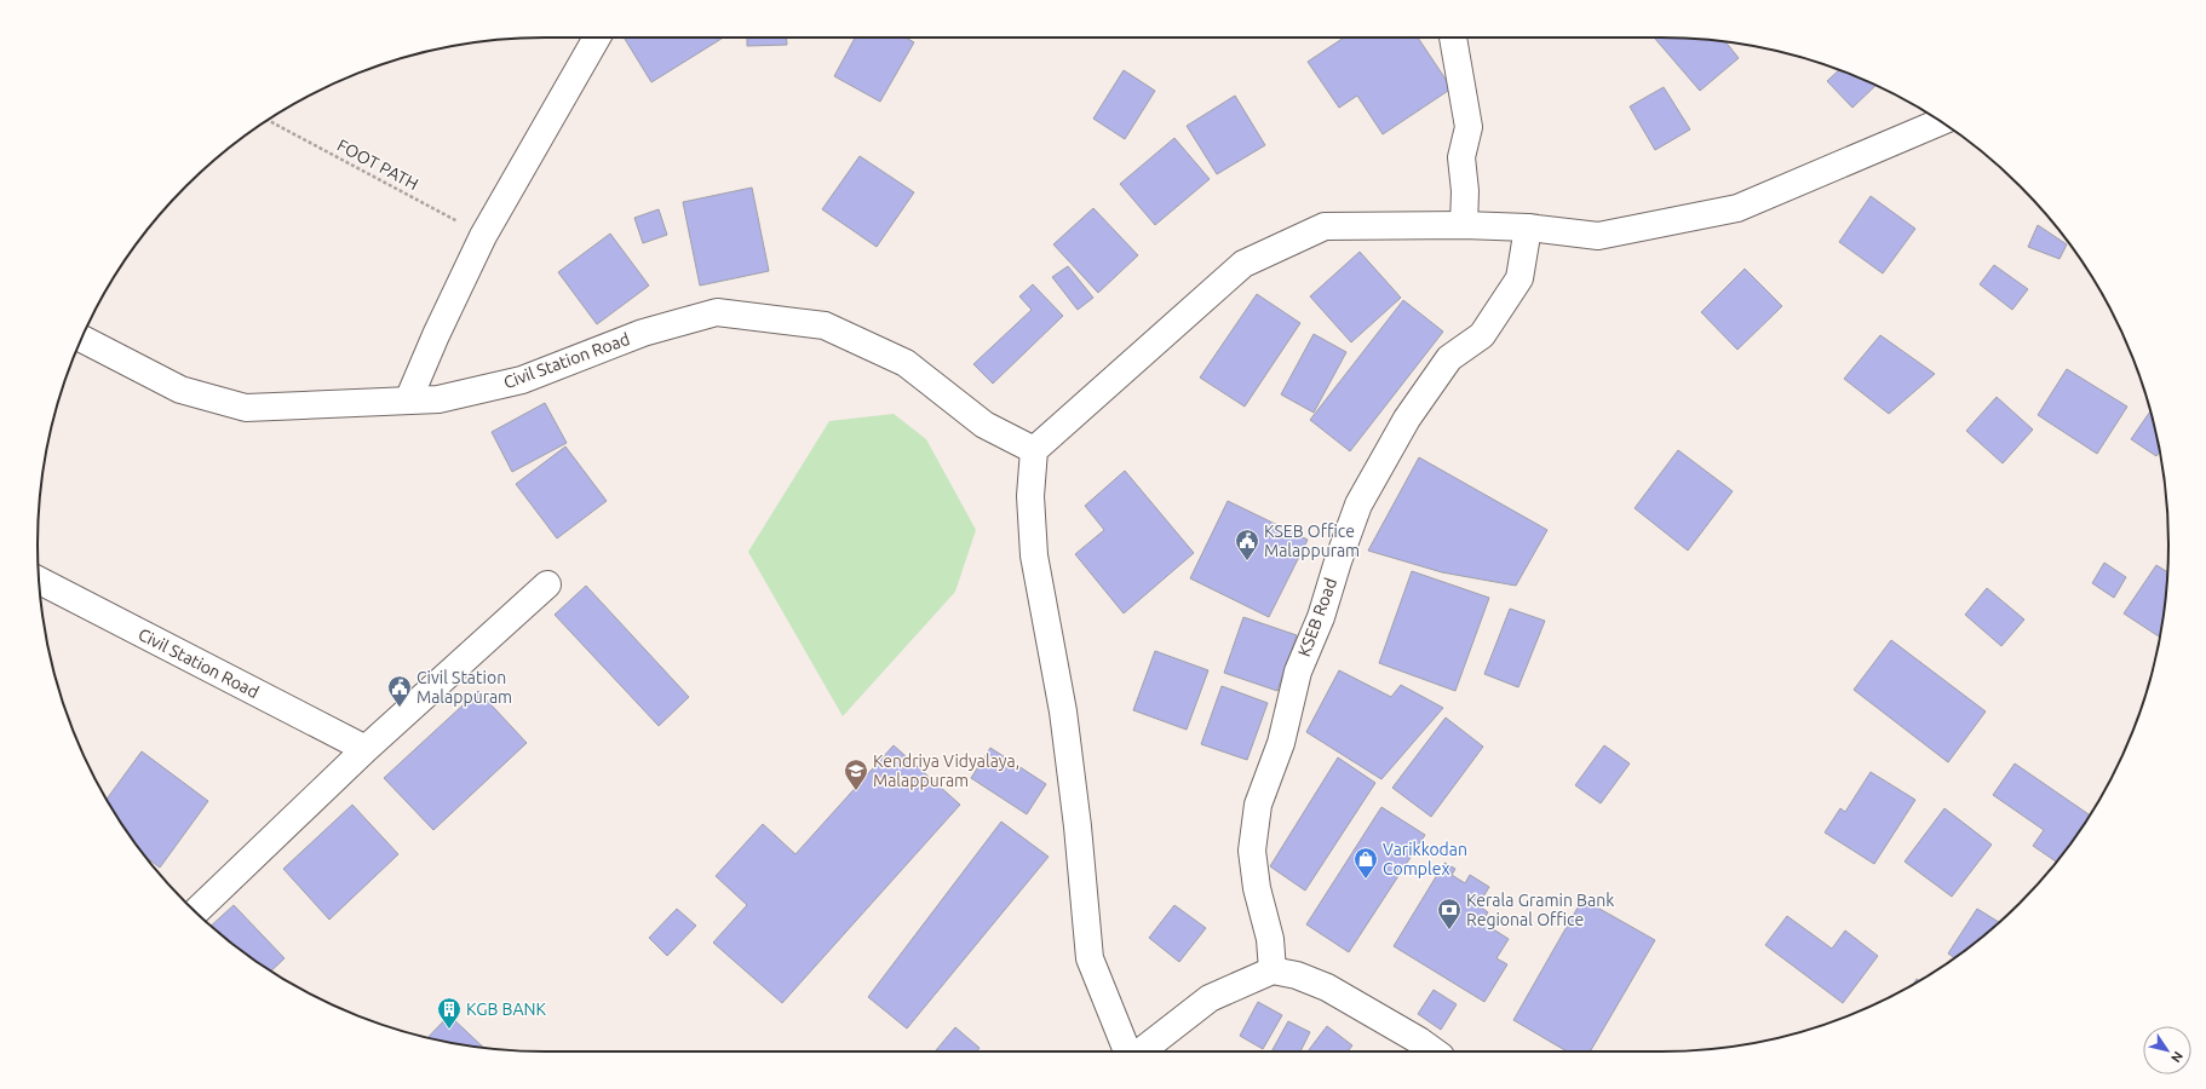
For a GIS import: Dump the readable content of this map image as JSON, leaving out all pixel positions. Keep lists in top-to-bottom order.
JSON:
{
  "streets": {
    "street": ["Civil Station Road", "KSEB Road"],
    "path": ["FOOT PATH"]
  },
  "places": {
    "public building": ["KSEB Office Malappuram", "Civil Station Malappuram"],
    "school or university": ["Kendriya Vidyalaya, Malappuram"],
    "shop": ["Varikkodan Complex"],
    "bank": ["Kerala Gramin Bank Regional Office"],
    "building": ["KGB BANK"]
  },
  "north": "bottom right"
}
